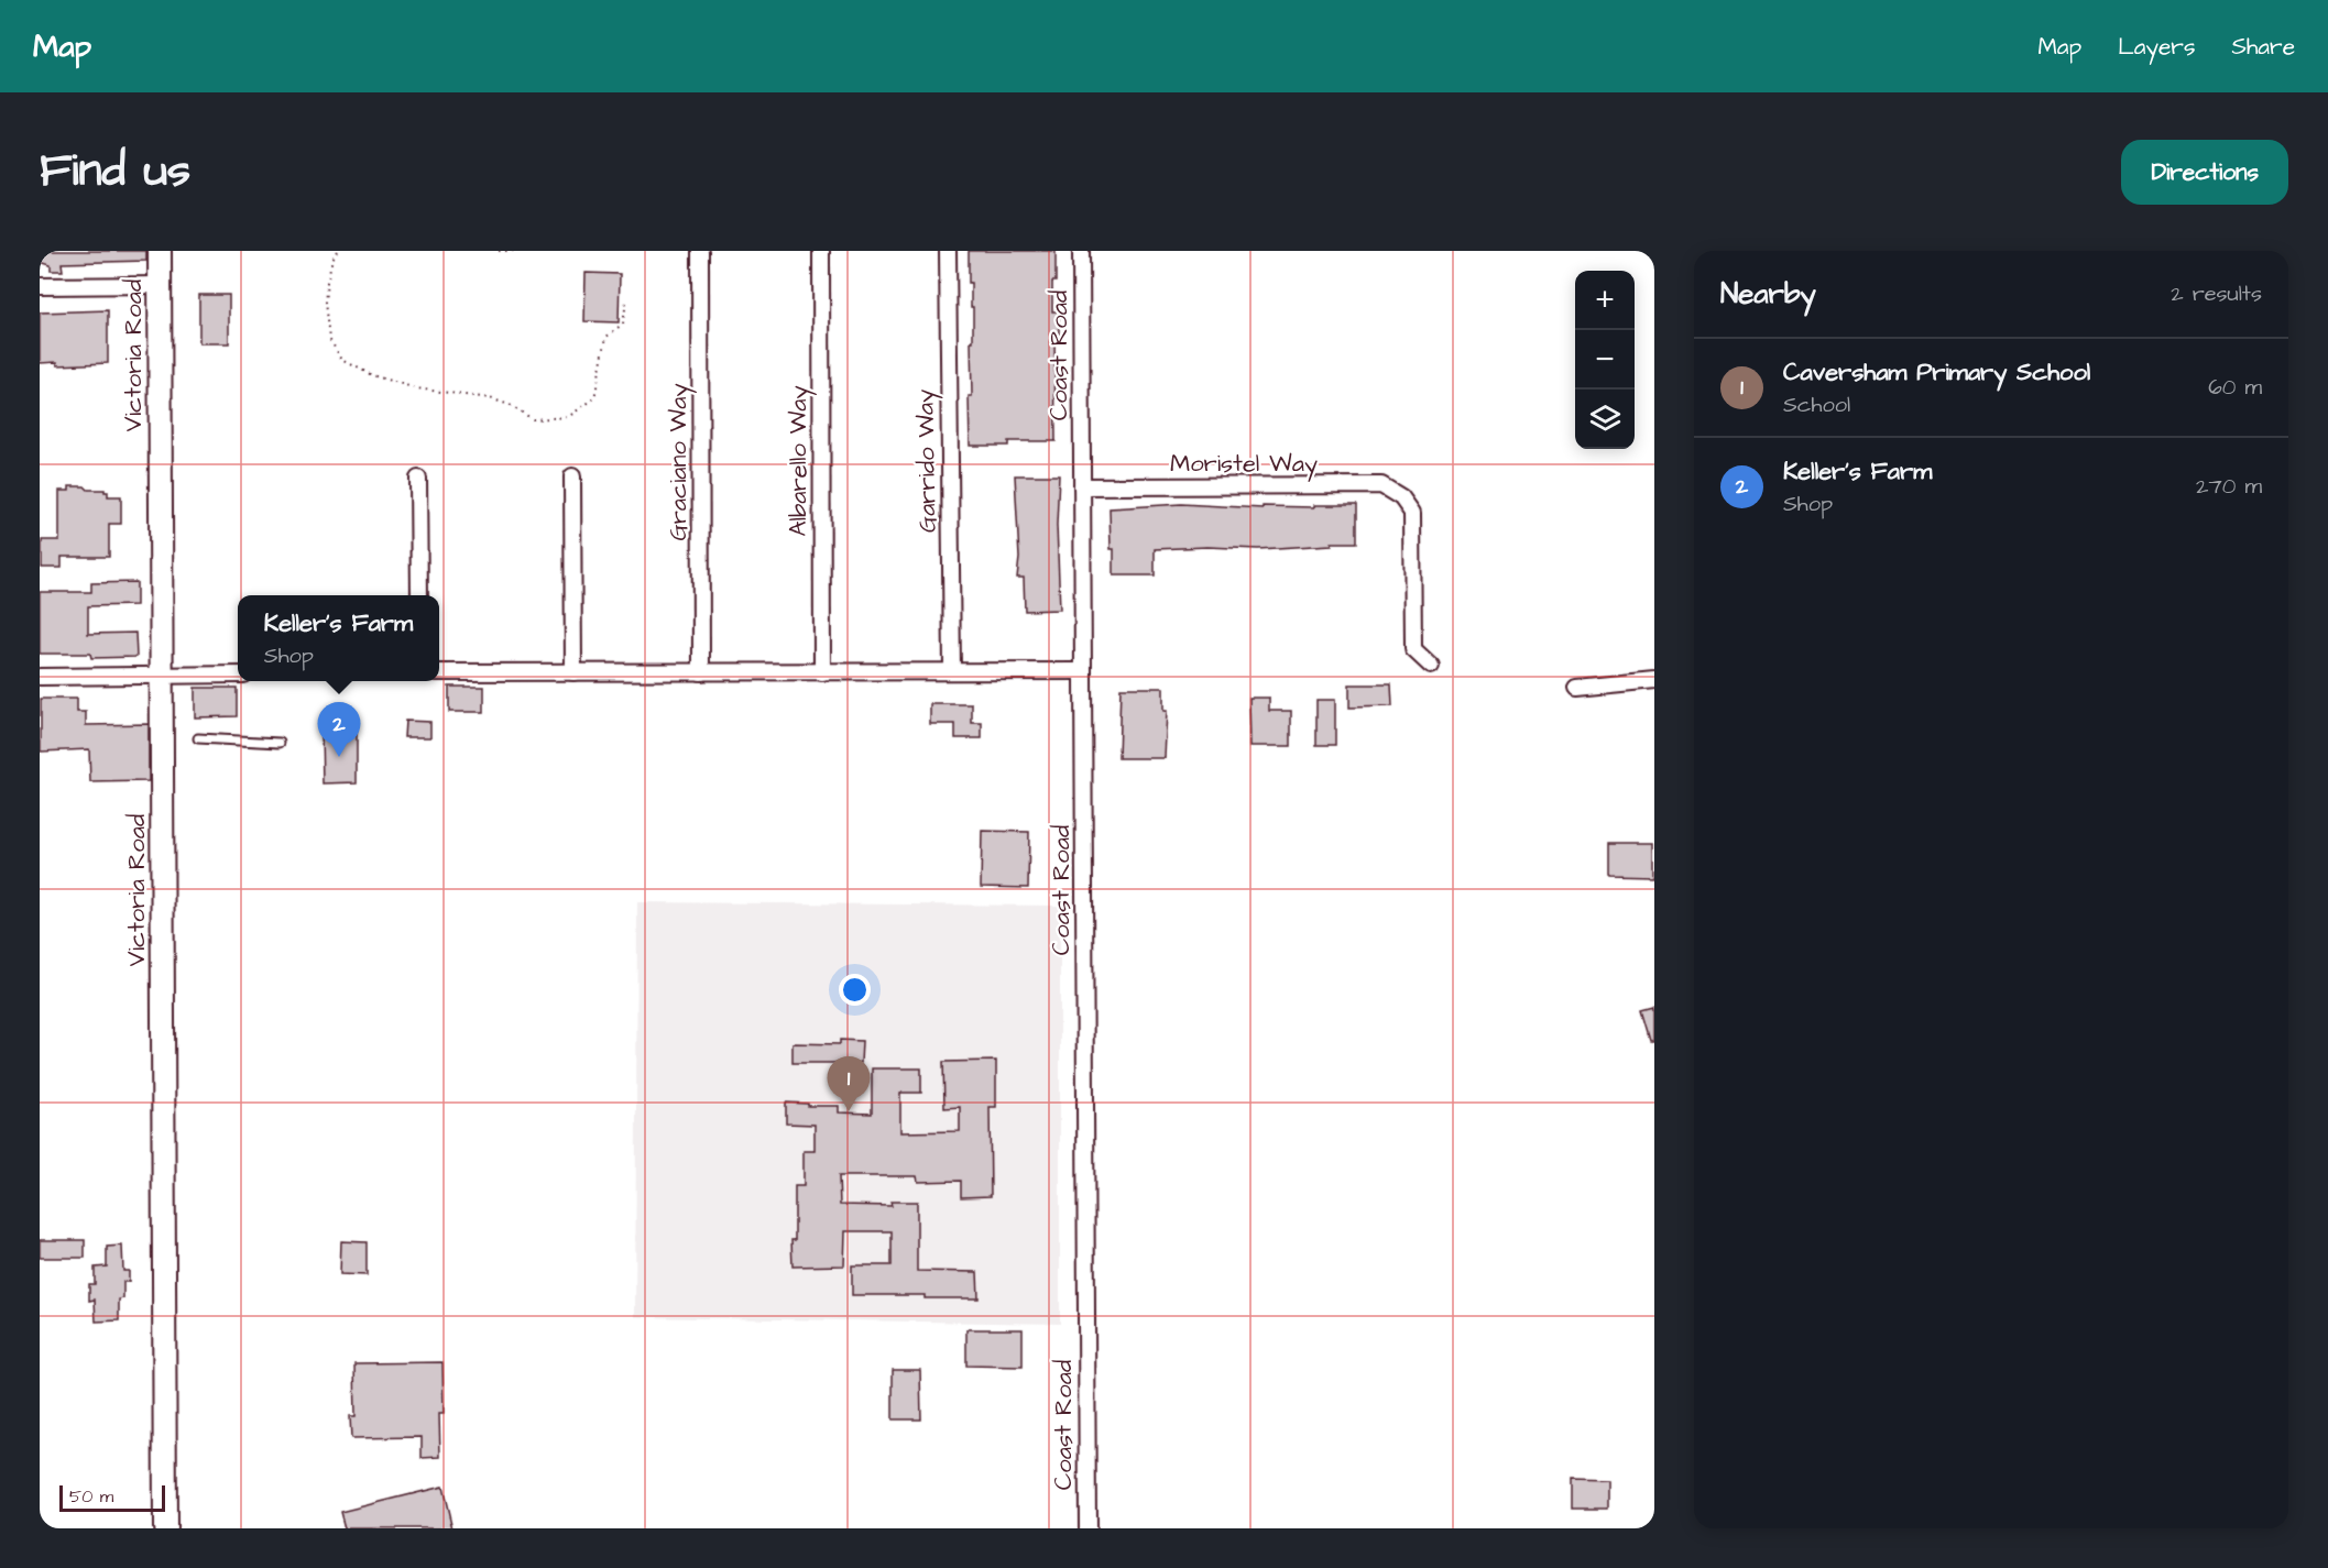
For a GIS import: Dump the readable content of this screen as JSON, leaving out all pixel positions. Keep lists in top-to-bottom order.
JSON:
{
  "streets": {
    "street": [
      "Victoria Road",
      "Coast Road",
      "Albarello Way",
      "Garrido Way",
      "Graciano Way",
      "Moristel Way"
    ]
  },
  "crossings": [
    ["Coast Road", "Moristel Way"]
  ],
  "scale_bar": "50 m",
  "page": {
    "header": "Map",
    "nav": ["Map", "Layers", "Share"],
    "title": "Find us",
    "buttons": "Directions",
    "heading": ["Nearby", "2 results"],
    "map_buttons": ["+", "−"],
    "list": [
      {
        "mark": "1",
        "name": "Caversham Primary School",
        "note": "School",
        "value": "60 m"
      },
      {
        "mark": "2",
        "name": "Keller’s Farm",
        "note": "Shop",
        "value": "270 m"
      }
    ],
    "popup": ["Keller’s Farm", "Shop"],
    "pins": ["2", "1"],
    "scale": "50 m"
  }
}
